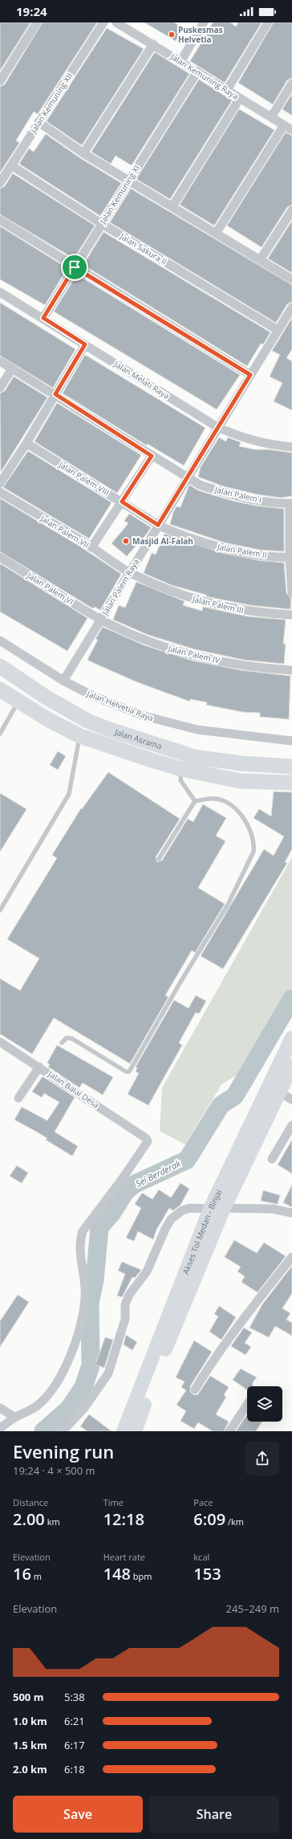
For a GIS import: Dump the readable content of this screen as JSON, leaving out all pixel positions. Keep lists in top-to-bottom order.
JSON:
{
  "streets": {
    "highway": ["Jalan Asrama"],
    "main road": ["Akses Tol Medan - Binjai"],
    "street": [
      "Jalan Kemuning Raya",
      "Jalan Kemuning XII",
      "Jalan Kemuning XI",
      "Jalan Sakura II",
      "Jalan Melati Raya",
      "Jalan Palem VIII",
      "Jalan Palem I",
      "Jalan Palem VII",
      "Jalan Palem II",
      "Jalan Palem Raya",
      "Jalan Palem VI",
      "Jalan Palem III",
      "Jalan Palem IV",
      "Jalan Helvetia Raya",
      "Jalan Balai Desa"
    ]
  },
  "crossings": [
    ["Jalan Kemuning Raya", "Jalan Kemuning XI"],
    ["Jalan Kemuning XII", "Jalan Sakura II"],
    ["Jalan Kemuning XI", "Jalan Sakura II"],
    ["Jalan Kemuning XI", "Jalan Melati Raya"],
    ["Jalan Sakura II", "Jalan Palem Raya"],
    ["Jalan Melati Raya", "Jalan Palem Raya"],
    ["Jalan Palem VIII", "Jalan Palem II"],
    ["Jalan Palem VIII", "Jalan Palem Raya"],
    ["Jalan Palem I", "Jalan Palem Raya"],
    ["Jalan Palem VII", "Jalan Palem Raya"],
    ["Jalan Palem VII", "Jalan Palem III"],
    ["Jalan Palem II", "Jalan Palem Raya"],
    ["Jalan Palem Raya", "Jalan Palem VI"],
    ["Jalan Palem Raya", "Jalan Palem III"],
    ["Jalan Palem Raya", "Jalan Palem IV"],
    ["Jalan Palem Raya", "Jalan Helvetia Raya"],
    ["Jalan Palem VI", "Jalan Palem IV"]
  ],
  "water": ["Sei Berderak"],
  "places": ["Puskesmas Helvetia", "Masjid Al-Falah"],
  "page": {
    "status": "19:24",
    "heading": ["Evening run", "19:24 · 4 × 500 m"],
    "stats": [
      ["Distance", "2.00 km"],
      ["Time", "12:18"],
      ["Pace", "6:09 /km"],
      ["Elevation", "16 m"],
      ["Heart rate", "148 bpm"],
      ["kcal", "153"]
    ],
    "chart": ["Elevation", "245–249 m"],
    "list": [
      {
        "name": "500 m",
        "note": "5:38"
      },
      {
        "name": "1.0 km",
        "note": "6:21"
      },
      {
        "name": "1.5 km",
        "note": "6:17"
      },
      {
        "name": "2.0 km",
        "note": "6:18"
      }
    ],
    "buttons": ["Save", "Share"]
  }
}
